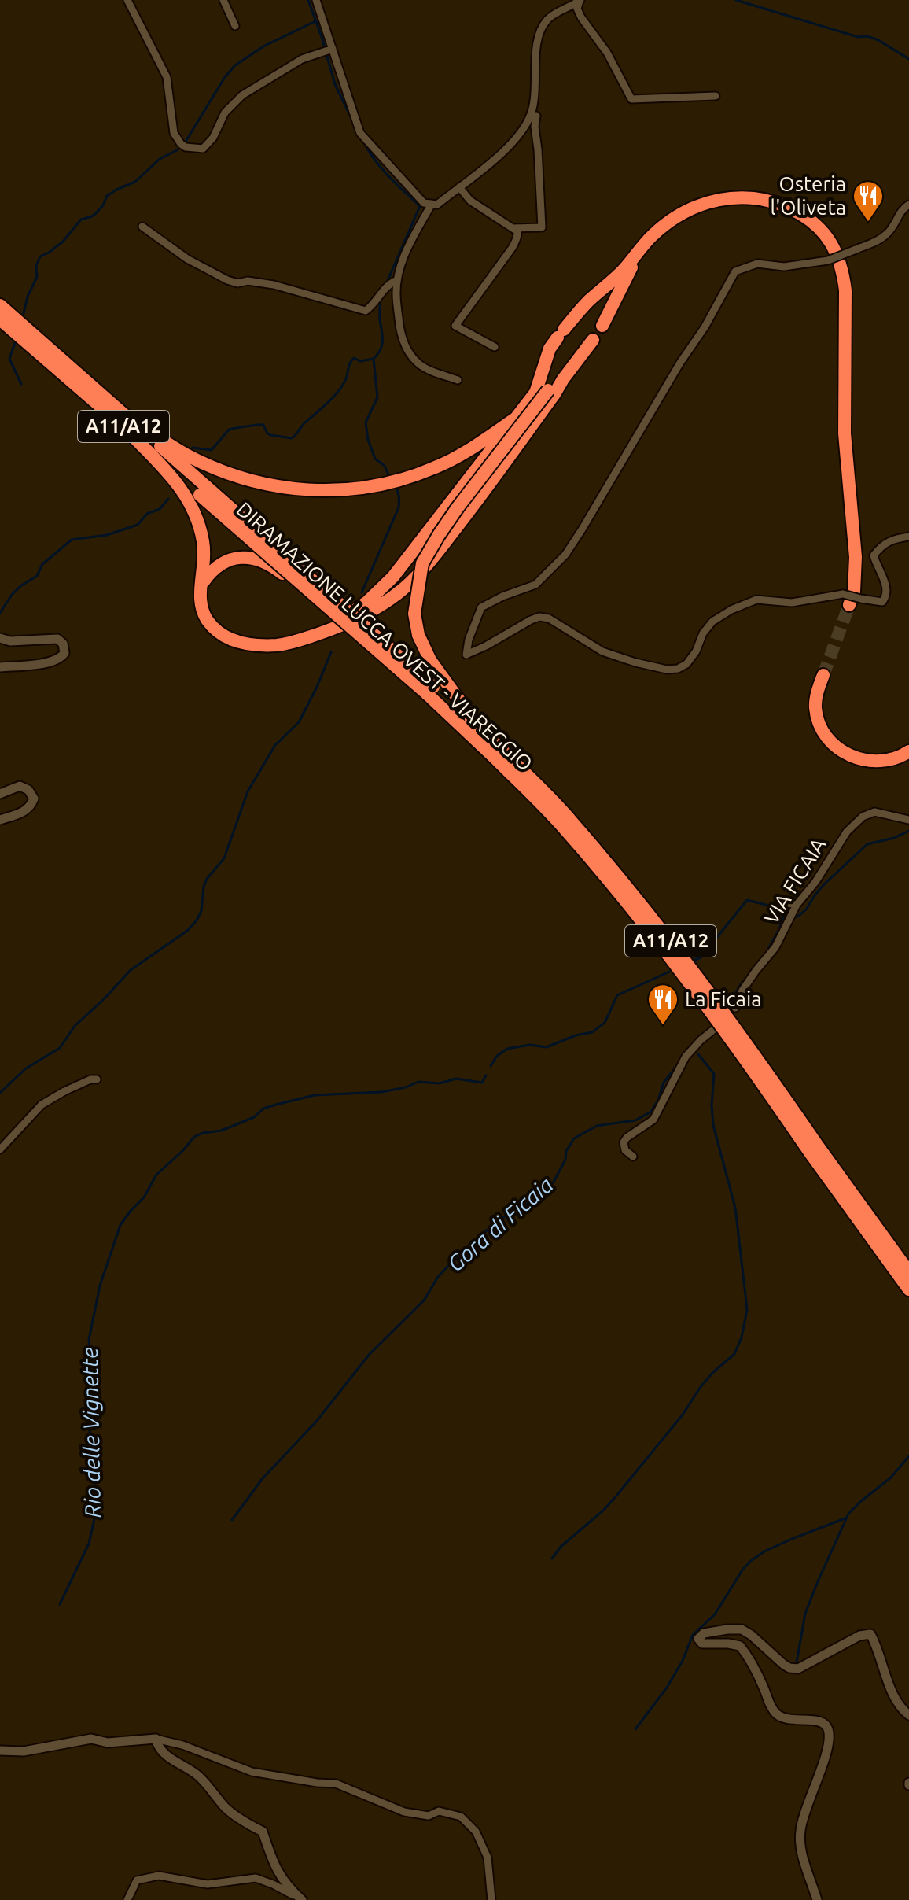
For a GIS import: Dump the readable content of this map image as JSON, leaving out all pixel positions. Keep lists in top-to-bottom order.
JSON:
{
  "streets": {
    "highway": ["A11/A12", "DIRAMAZIONE LUCCA OVEST - VIAREGGIO"],
    "street": ["VIA FICAIA"]
  },
  "water": ["Gora di Ficaia", "Rio delle Vignette"],
  "places": {
    "restaurant": ["Osteria l'Oliveta", "La Ficaia"]
  }
}
